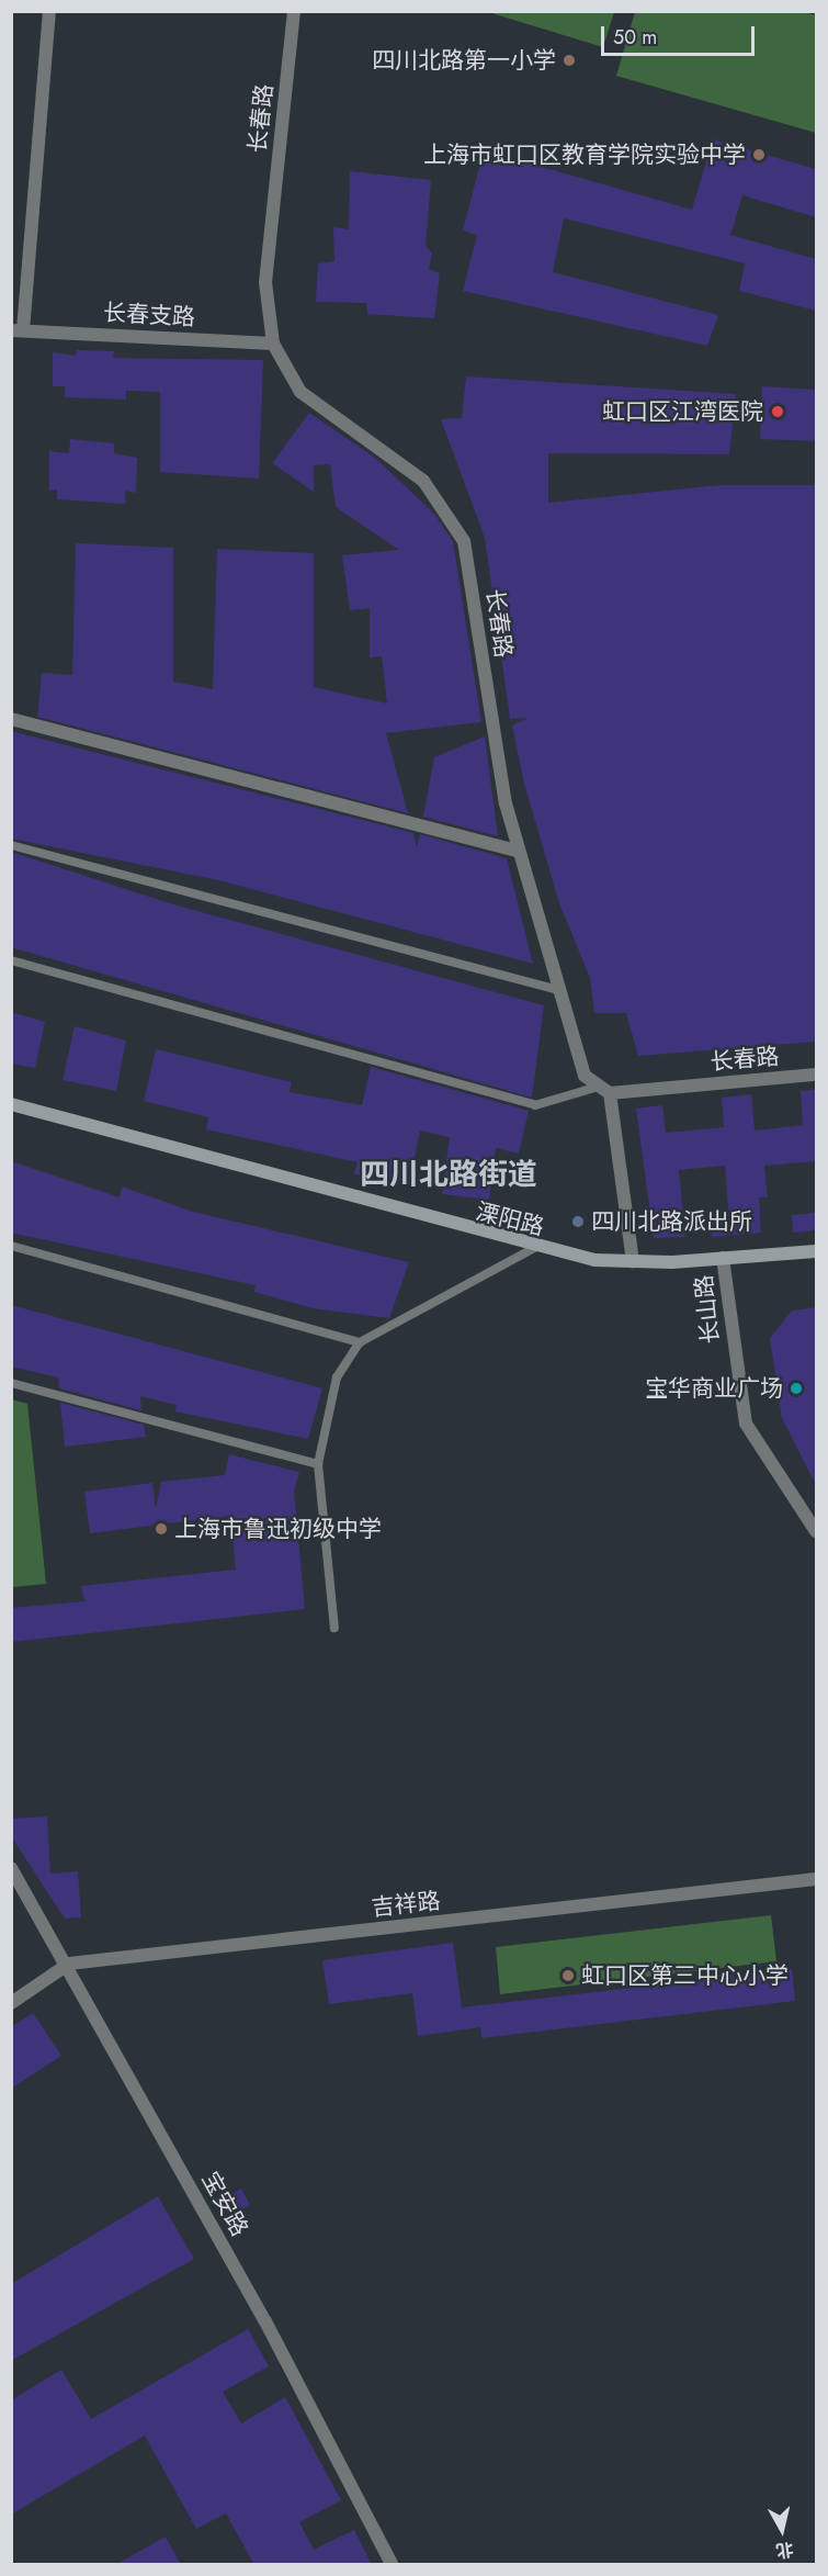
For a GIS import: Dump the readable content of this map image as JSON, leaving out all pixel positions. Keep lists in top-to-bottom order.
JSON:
{
  "streets": {
    "street": [
      "长春路",
      "长春支路",
      "溧阳路",
      "长山路",
      "吉祥路",
      "宝安路"
    ]
  },
  "crossings": [
    ["长春路", "长春支路"],
    ["溧阳路", "长山路"],
    ["吉祥路", "宝安路"]
  ],
  "districts": ["四川北路街道"],
  "places": [
    "四川北路第一小学",
    "上海市虹口区教育学院实验中学",
    "虹口区江湾医院",
    "四川北路派出所",
    "宝华商业广场",
    "上海市鲁迅初级中学",
    "虹口区第三中心小学"
  ],
  "scale_bar": "50 m",
  "north": "bottom"
}
